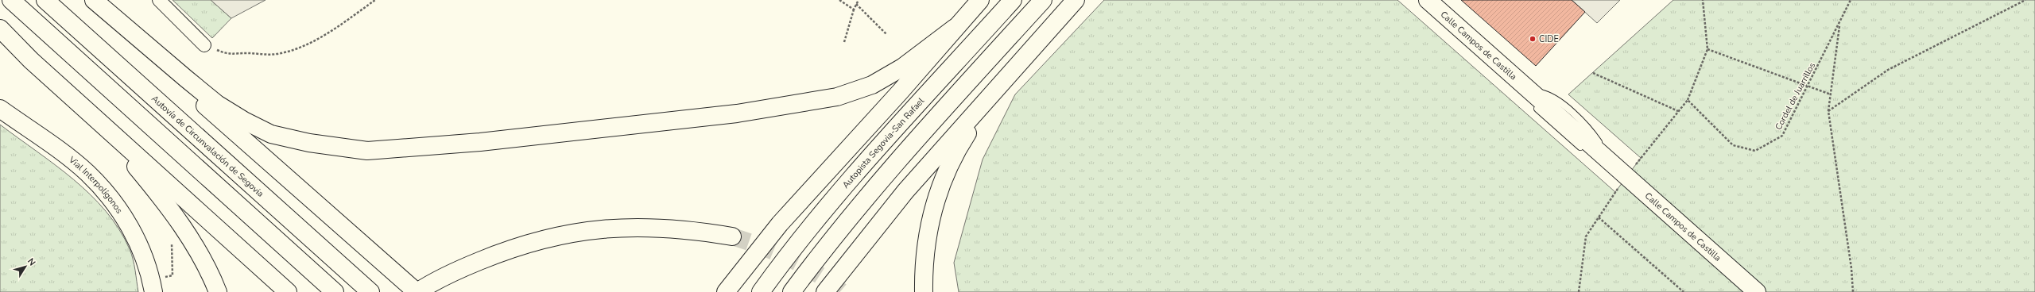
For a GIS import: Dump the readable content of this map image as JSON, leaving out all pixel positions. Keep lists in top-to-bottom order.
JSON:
{
  "streets": {
    "main road": [
      "Calle Campos de Castilla",
      "Autopista Segovia-San Rafael",
      "Autovía de Circunvalación de Segovia",
      "Vial Interpolígonos"
    ],
    "path": ["Cordel de Juarrillos"]
  },
  "places": ["CIDE"],
  "north": "top right"
}
